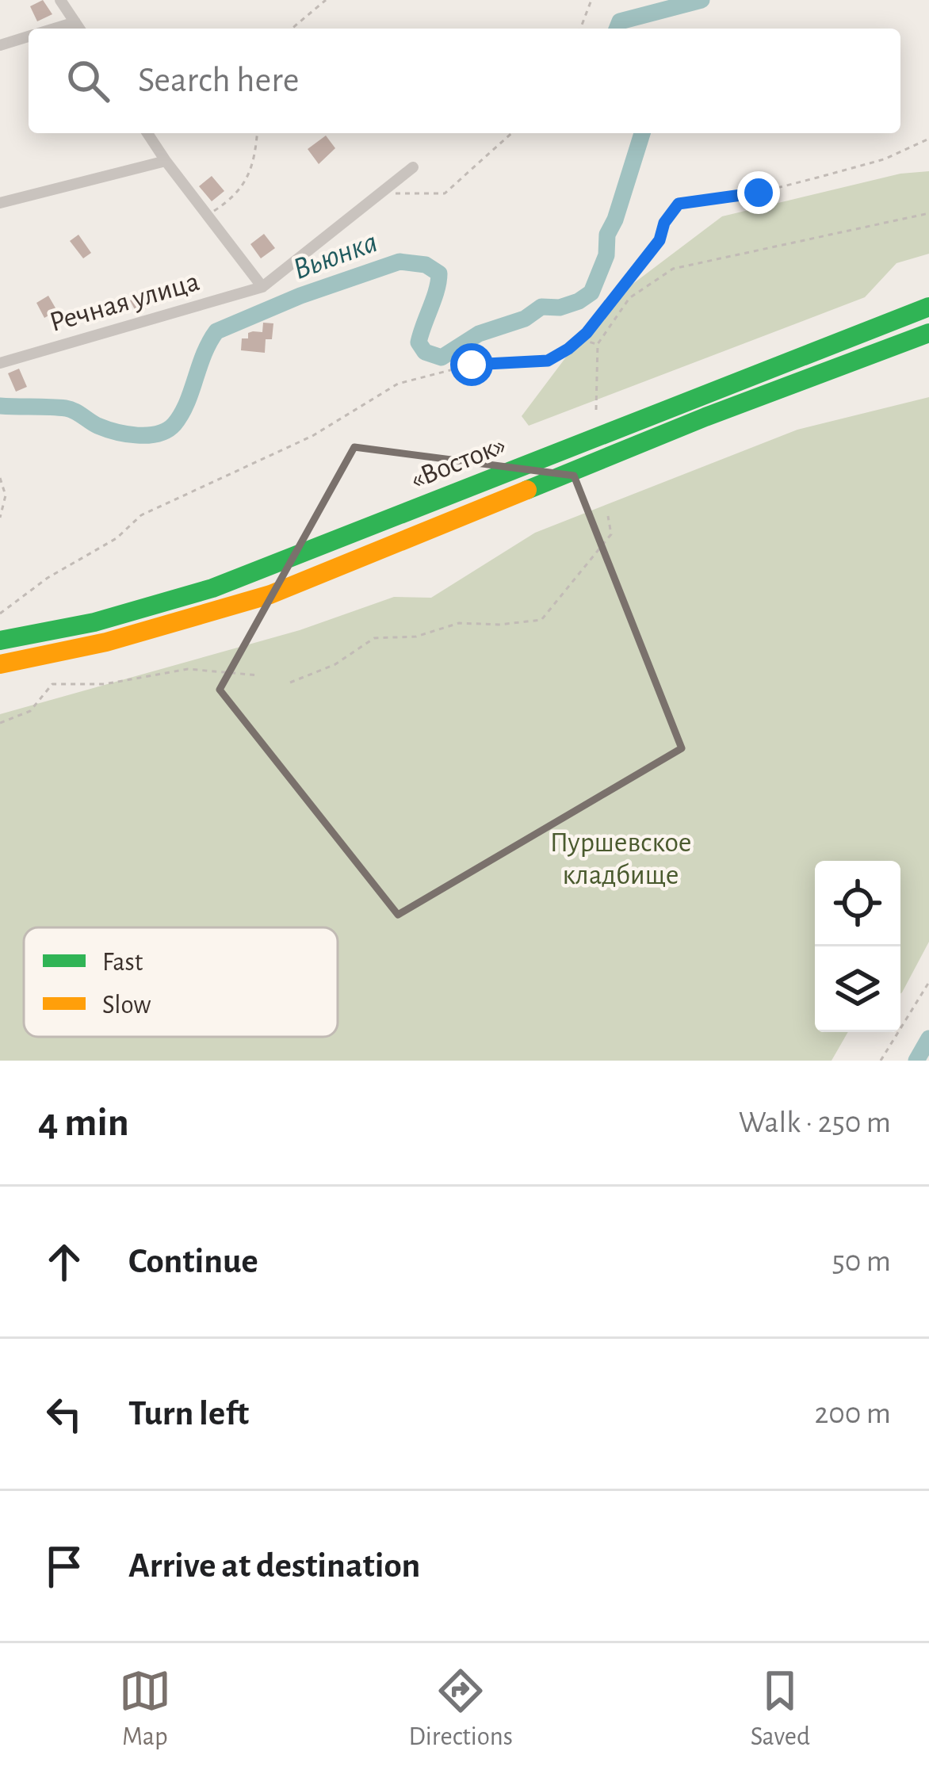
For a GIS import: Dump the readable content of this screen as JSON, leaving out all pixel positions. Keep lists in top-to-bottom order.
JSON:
{
  "streets": {
    "highway": ["«Восток»"],
    "street": ["Речная улица"]
  },
  "water": ["Вьюнка"],
  "parks": ["Пуршевское кладбище"],
  "legend": ["Fast", "Slow"],
  "page": {
    "search": "Search here",
    "heading": ["4 min", "Walk · 250 m"],
    "list": [
      ["Continue", "50 m"],
      ["Turn left", "200 m"],
      "Arrive at destination"
    ],
    "nav": ["Map", "Directions", "Saved"]
  }
}
